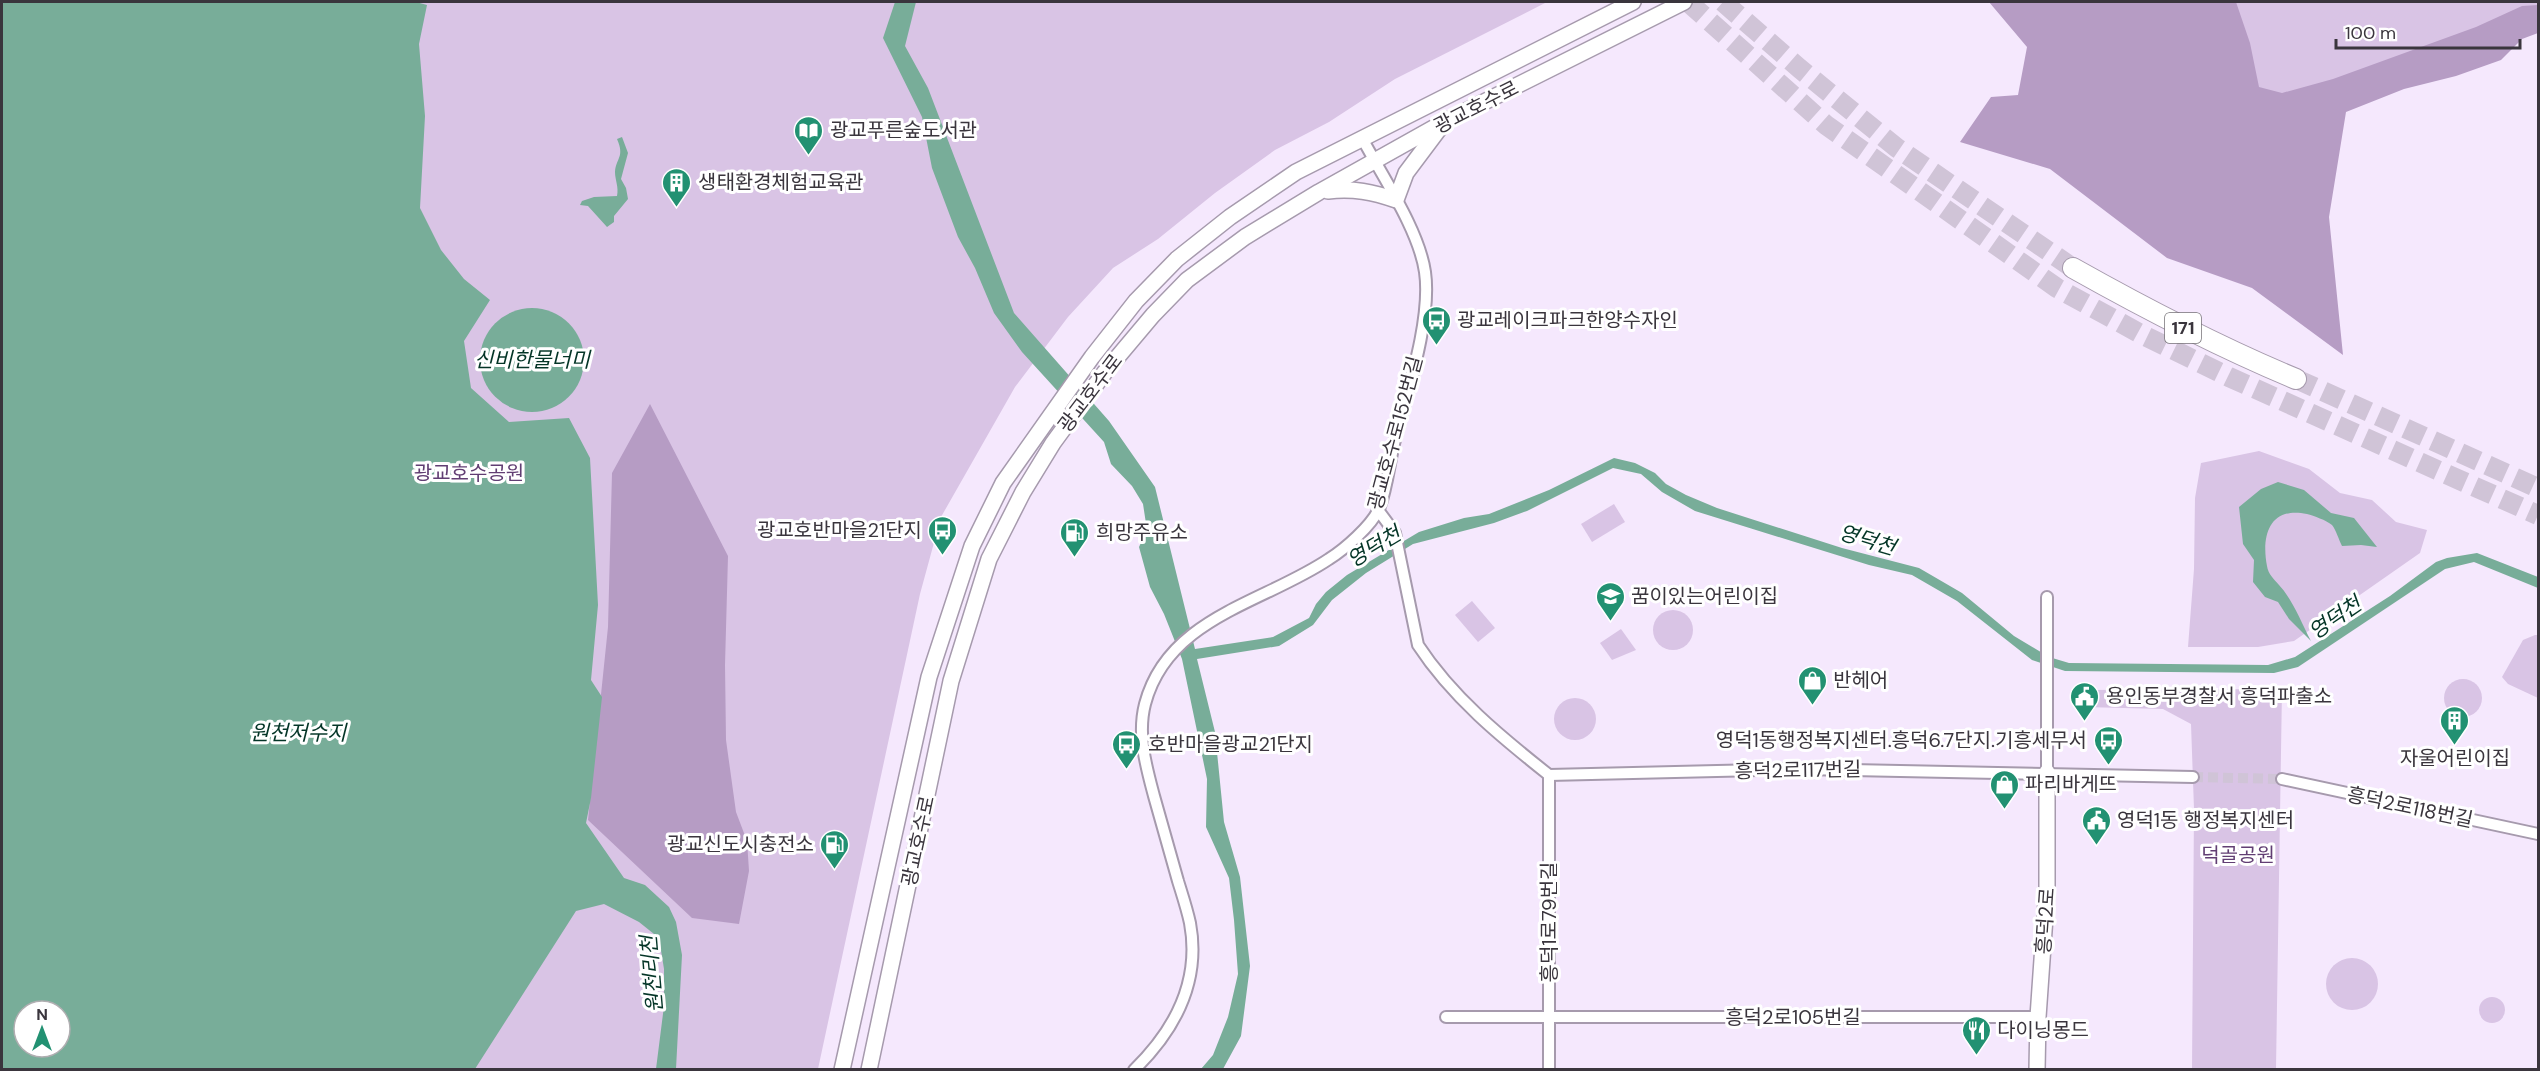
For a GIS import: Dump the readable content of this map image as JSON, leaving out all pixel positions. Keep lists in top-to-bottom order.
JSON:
{
  "streets": {
    "highway": ["171"],
    "main road": ["광교호수로", "흥덕2로"],
    "street": [
      "광교호수로152번길",
      "흥덕2로117번길",
      "흥덕2로118번길",
      "흥덕1로79번길",
      "흥덕2로105번길"
    ]
  },
  "crossings": [
    ["광교호수로", "광교호수로152번길"],
    ["흥덕2로117번길", "흥덕2로"],
    ["흥덕2로117번길", "흥덕1로79번길"],
    ["흥덕2로", "흥덕2로105번길"],
    ["흥덕1로79번길", "흥덕2로105번길"]
  ],
  "water": [
    "신비한물너미",
    "영덕천",
    "원천저수지",
    "원천리천"
  ],
  "parks": ["광교호수공원", "덕골공원"],
  "places": {
    "library": ["광교푸른숲도서관"],
    "building": ["생태환경체험교육관", "자울어린이집"],
    "bus stop": [
      "광교레이크파크한양수자인",
      "광교호반마을21단지",
      "영덕1동행정복지센터.흥덕6.7단지.기흥세무서",
      "호반마을광교21단지"
    ],
    "fuel station": ["희망주유소", "광교신도시충전소"],
    "school or university": ["꿈이있는어린이집"],
    "shop": ["반헤어", "파리바게뜨"],
    "public building": ["용인동부경찰서 흥덕파출소", "영덕1동 행정복지센터"],
    "restaurant": ["다이닝몽드"]
  },
  "scale_bar": "100 m",
  "north": "top"
}
